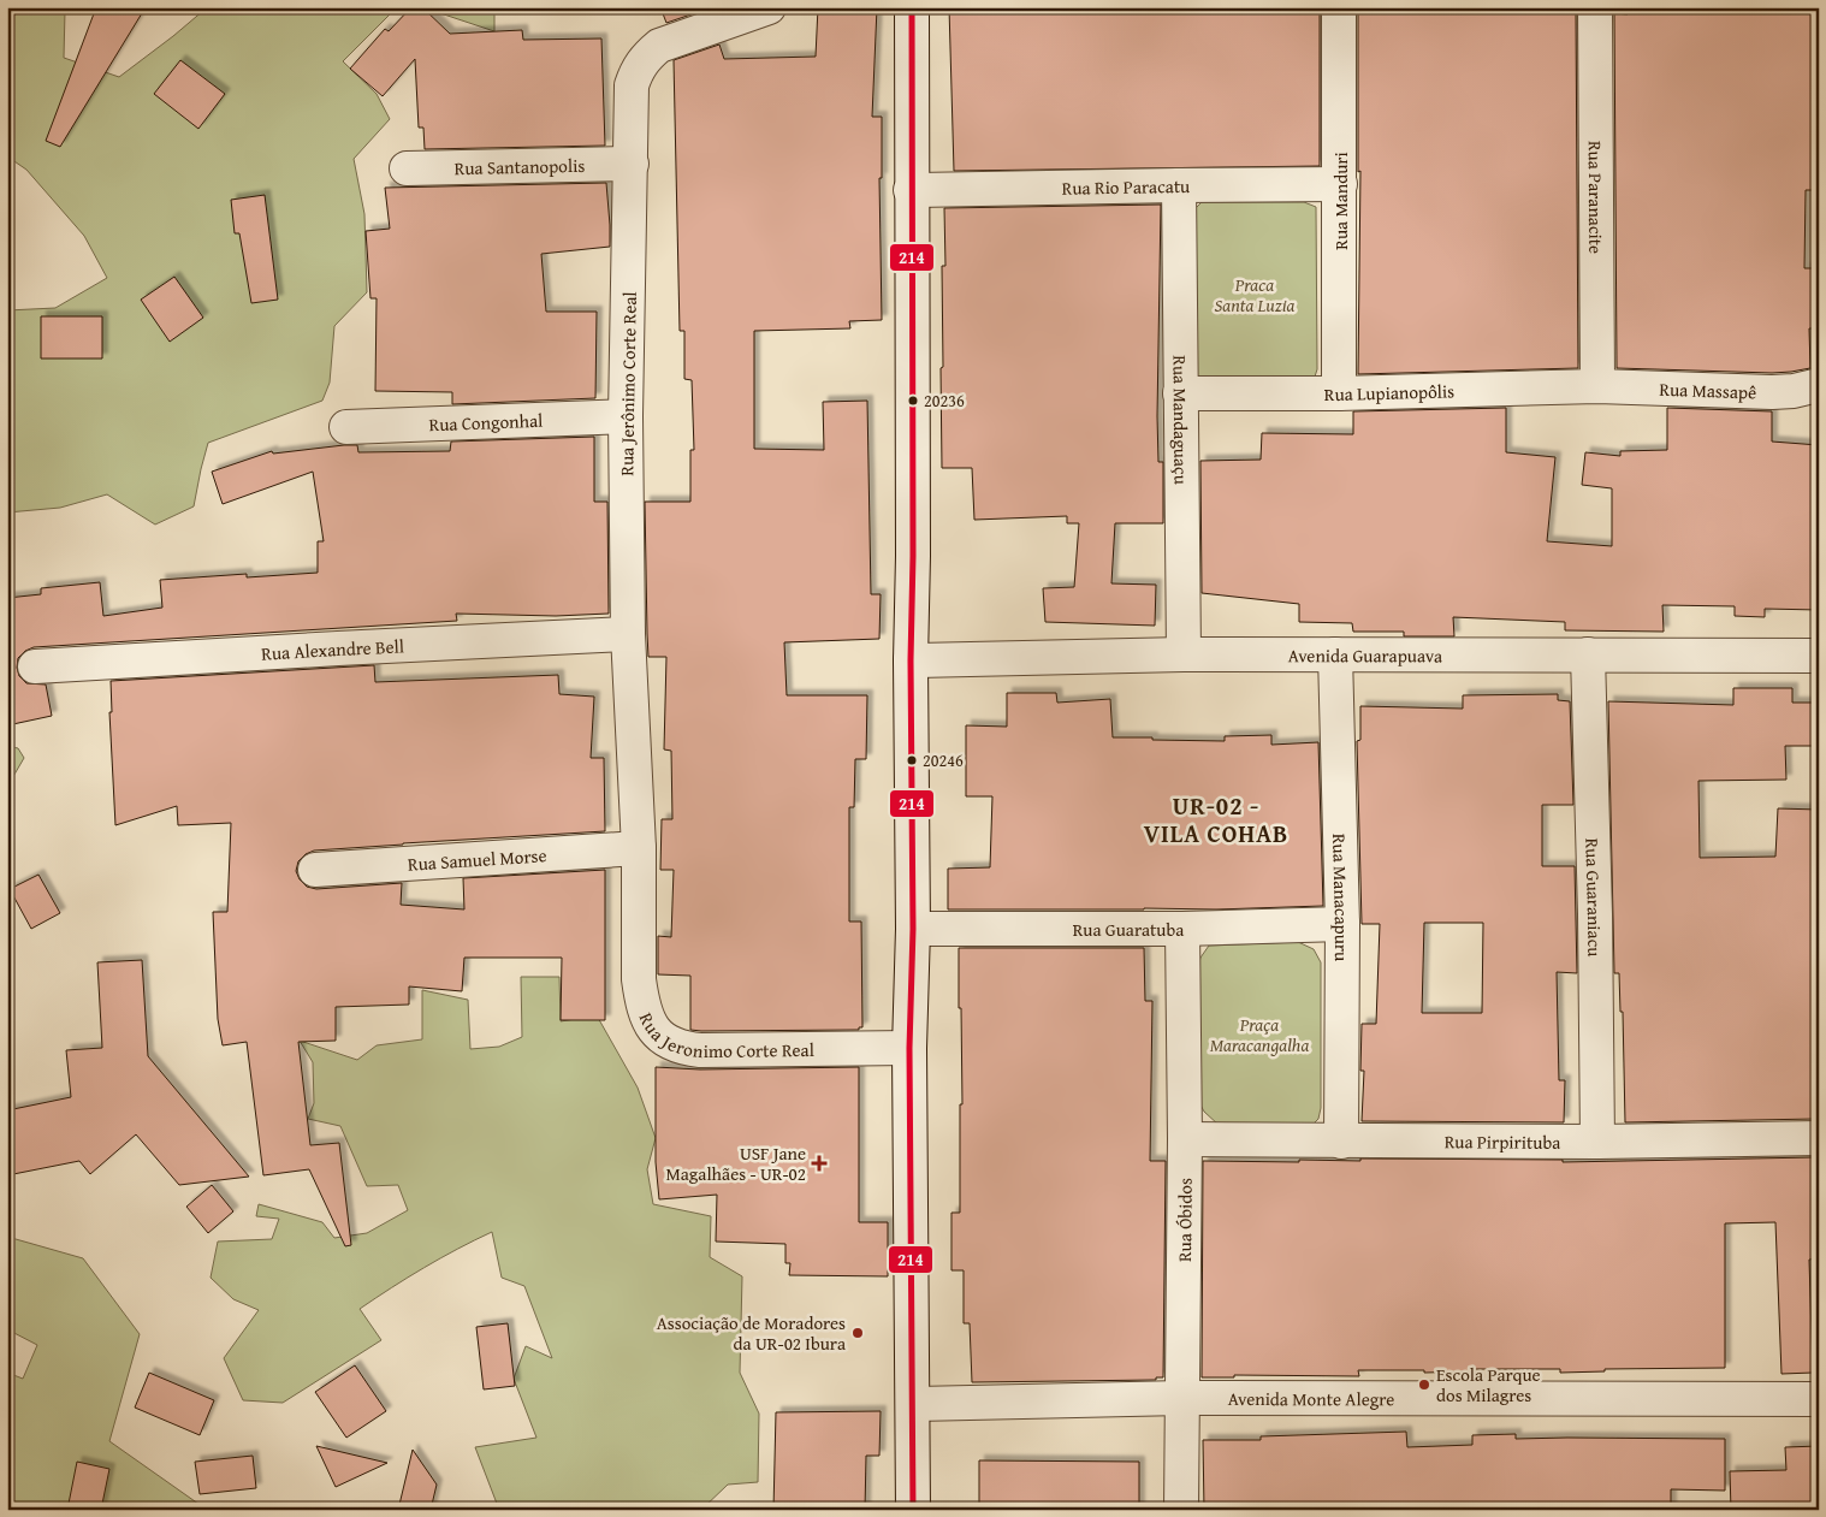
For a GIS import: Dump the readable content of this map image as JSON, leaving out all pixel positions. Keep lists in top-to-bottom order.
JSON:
{
  "streets": {
    "street": [
      "Rua Santanopolis",
      "Rua Rio Paracatu",
      "Rua Paranacite",
      "Rua Manduri",
      "Rua Jerônimo Corte Real",
      "Rua Massapê",
      "Rua Lupianopôlis",
      "Rua Mandaguaçu",
      "Rua Congonhal",
      "Rua Alexandre Bell",
      "Avenida Guarapuava",
      "Rua Samuel Morse",
      "Rua Manacapuru",
      "Rua Guaraniacu",
      "Rua Guaratuba",
      "Rua Jeronimo Corte Real",
      "Rua Pirpirituba",
      "Rua Óbidos",
      "Avenida Monte Alegre"
    ]
  },
  "crossings": [
    ["Rua Santanopolis", "Rua Jerônimo Corte Real"],
    ["Rua Rio Paracatu", "Rua Manduri"],
    ["Rua Rio Paracatu", "Rua Mandaguaçu"],
    ["Rua Paranacite", "Rua Massapê"],
    ["Rua Paranacite", "Rua Lupianopôlis"],
    ["Rua Manduri", "Rua Lupianopôlis"],
    ["Rua Jerônimo Corte Real", "Rua Congonhal"],
    ["Rua Jerônimo Corte Real", "Rua Alexandre Bell"],
    ["Rua Jerônimo Corte Real", "Rua Samuel Morse"],
    ["Rua Jerônimo Corte Real", "Rua Jeronimo Corte Real"],
    ["Rua Massapê", "Rua Lupianopôlis"],
    ["Rua Lupianopôlis", "Rua Mandaguaçu"],
    ["Rua Mandaguaçu", "Avenida Guarapuava"],
    ["Avenida Guarapuava", "Rua Manacapuru"],
    ["Avenida Guarapuava", "Rua Guaraniacu"],
    ["Rua Samuel Morse", "Rua Jeronimo Corte Real"],
    ["Rua Manacapuru", "Rua Guaratuba"],
    ["Rua Manacapuru", "Rua Pirpirituba"],
    ["Rua Guaraniacu", "Rua Pirpirituba"],
    ["Rua Guaratuba", "Rua Óbidos"],
    ["Rua Pirpirituba", "Rua Óbidos"],
    ["Rua Óbidos", "Avenida Monte Alegre"]
  ],
  "districts": ["UR-02 - VILA COHAB"],
  "parks": ["Praca Santa Luzia", "Praça Maracangalha"],
  "places": {
    "other": [
      "20236",
      "20246",
      "Associação de Moradores da UR-02 Ibura",
      "Escola Parque dos Milagres"
    ],
    "health": ["USF Jane Magalhães - UR-02"]
  },
  "lines": ["transit line 214"]
}
